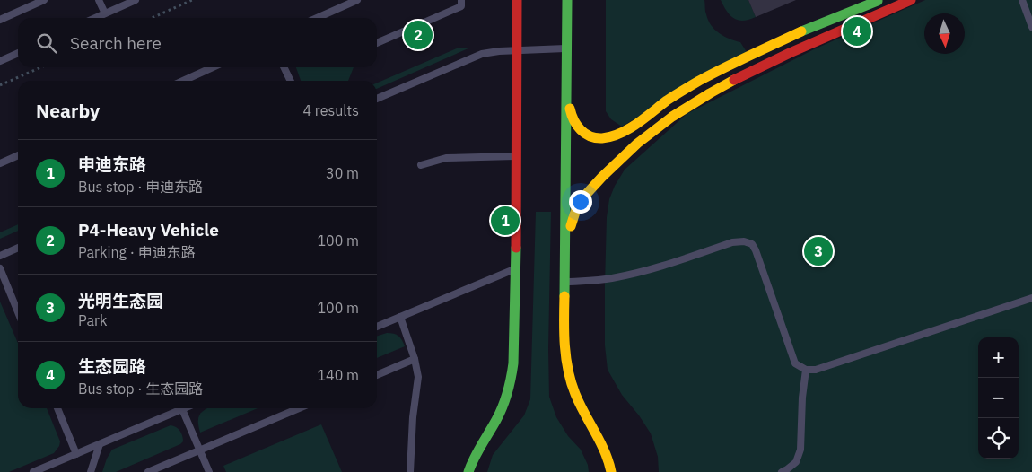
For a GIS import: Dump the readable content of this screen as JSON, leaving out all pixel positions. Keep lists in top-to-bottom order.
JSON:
{
  "north": "bottom",
  "page": {
    "pins": [
      "4",
      "2",
      "1",
      "3"
    ],
    "search": "Search here",
    "heading": ["Nearby", "4 results"],
    "list": [
      {
        "mark": "1",
        "name": "申迪东路",
        "note": "Bus stop · 申迪东路",
        "value": "30 m"
      },
      {
        "mark": "2",
        "name": "P4-Heavy Vehicle",
        "note": "Parking · 申迪东路",
        "value": "100 m"
      },
      {
        "mark": "3",
        "name": "光明生态园",
        "note": "Park",
        "value": "100 m"
      },
      {
        "mark": "4",
        "name": "生态园路",
        "note": "Bus stop · 生态园路",
        "value": "140 m"
      }
    ],
    "map_buttons": ["+", "−"]
  }
}
